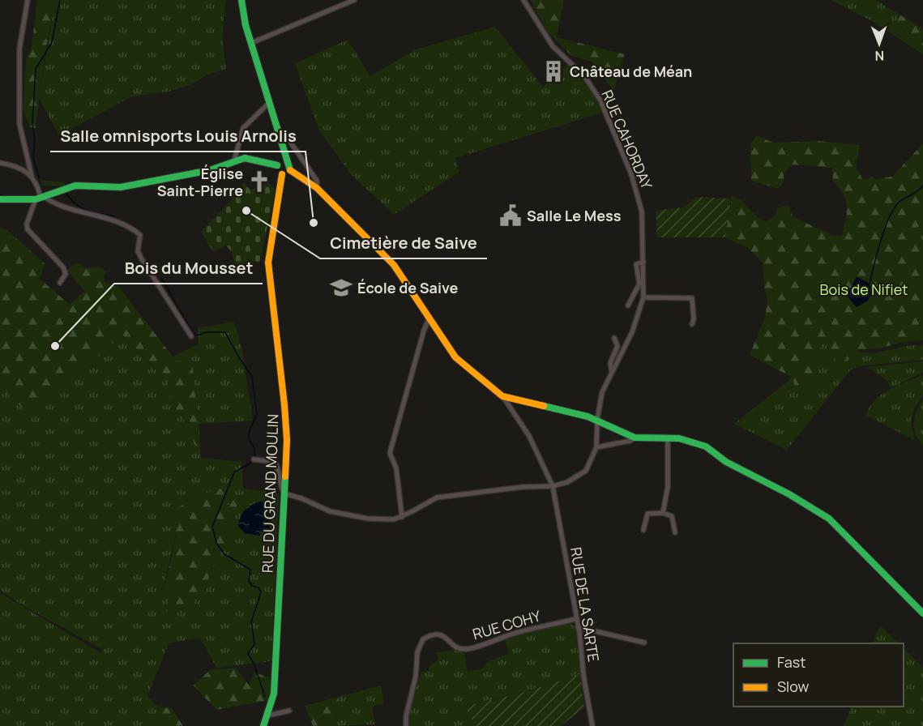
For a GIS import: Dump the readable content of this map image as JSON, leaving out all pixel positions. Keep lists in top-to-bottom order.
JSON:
{
  "streets": {
    "street": [
      "RUE CAHORDAY",
      "RUE DU GRAND MOULIN",
      "RUE DE LA SARTE",
      "RUE COHY"
    ]
  },
  "crossings": [
    ["RUE DE LA SARTE", "RUE COHY"]
  ],
  "parks": ["Bois de Nifiet"],
  "places": {
    "building": ["Château de Méan"],
    "church": ["Église Saint-Pierre"],
    "other": ["Cimetière de Saive", "Salle omnisports Louis Arnolis", "Bois du Mousset"],
    "public building": ["Salle Le Mess"],
    "school or university": ["École de Saive"]
  },
  "legend": ["Fast", "Slow"],
  "north": "bottom"
}
